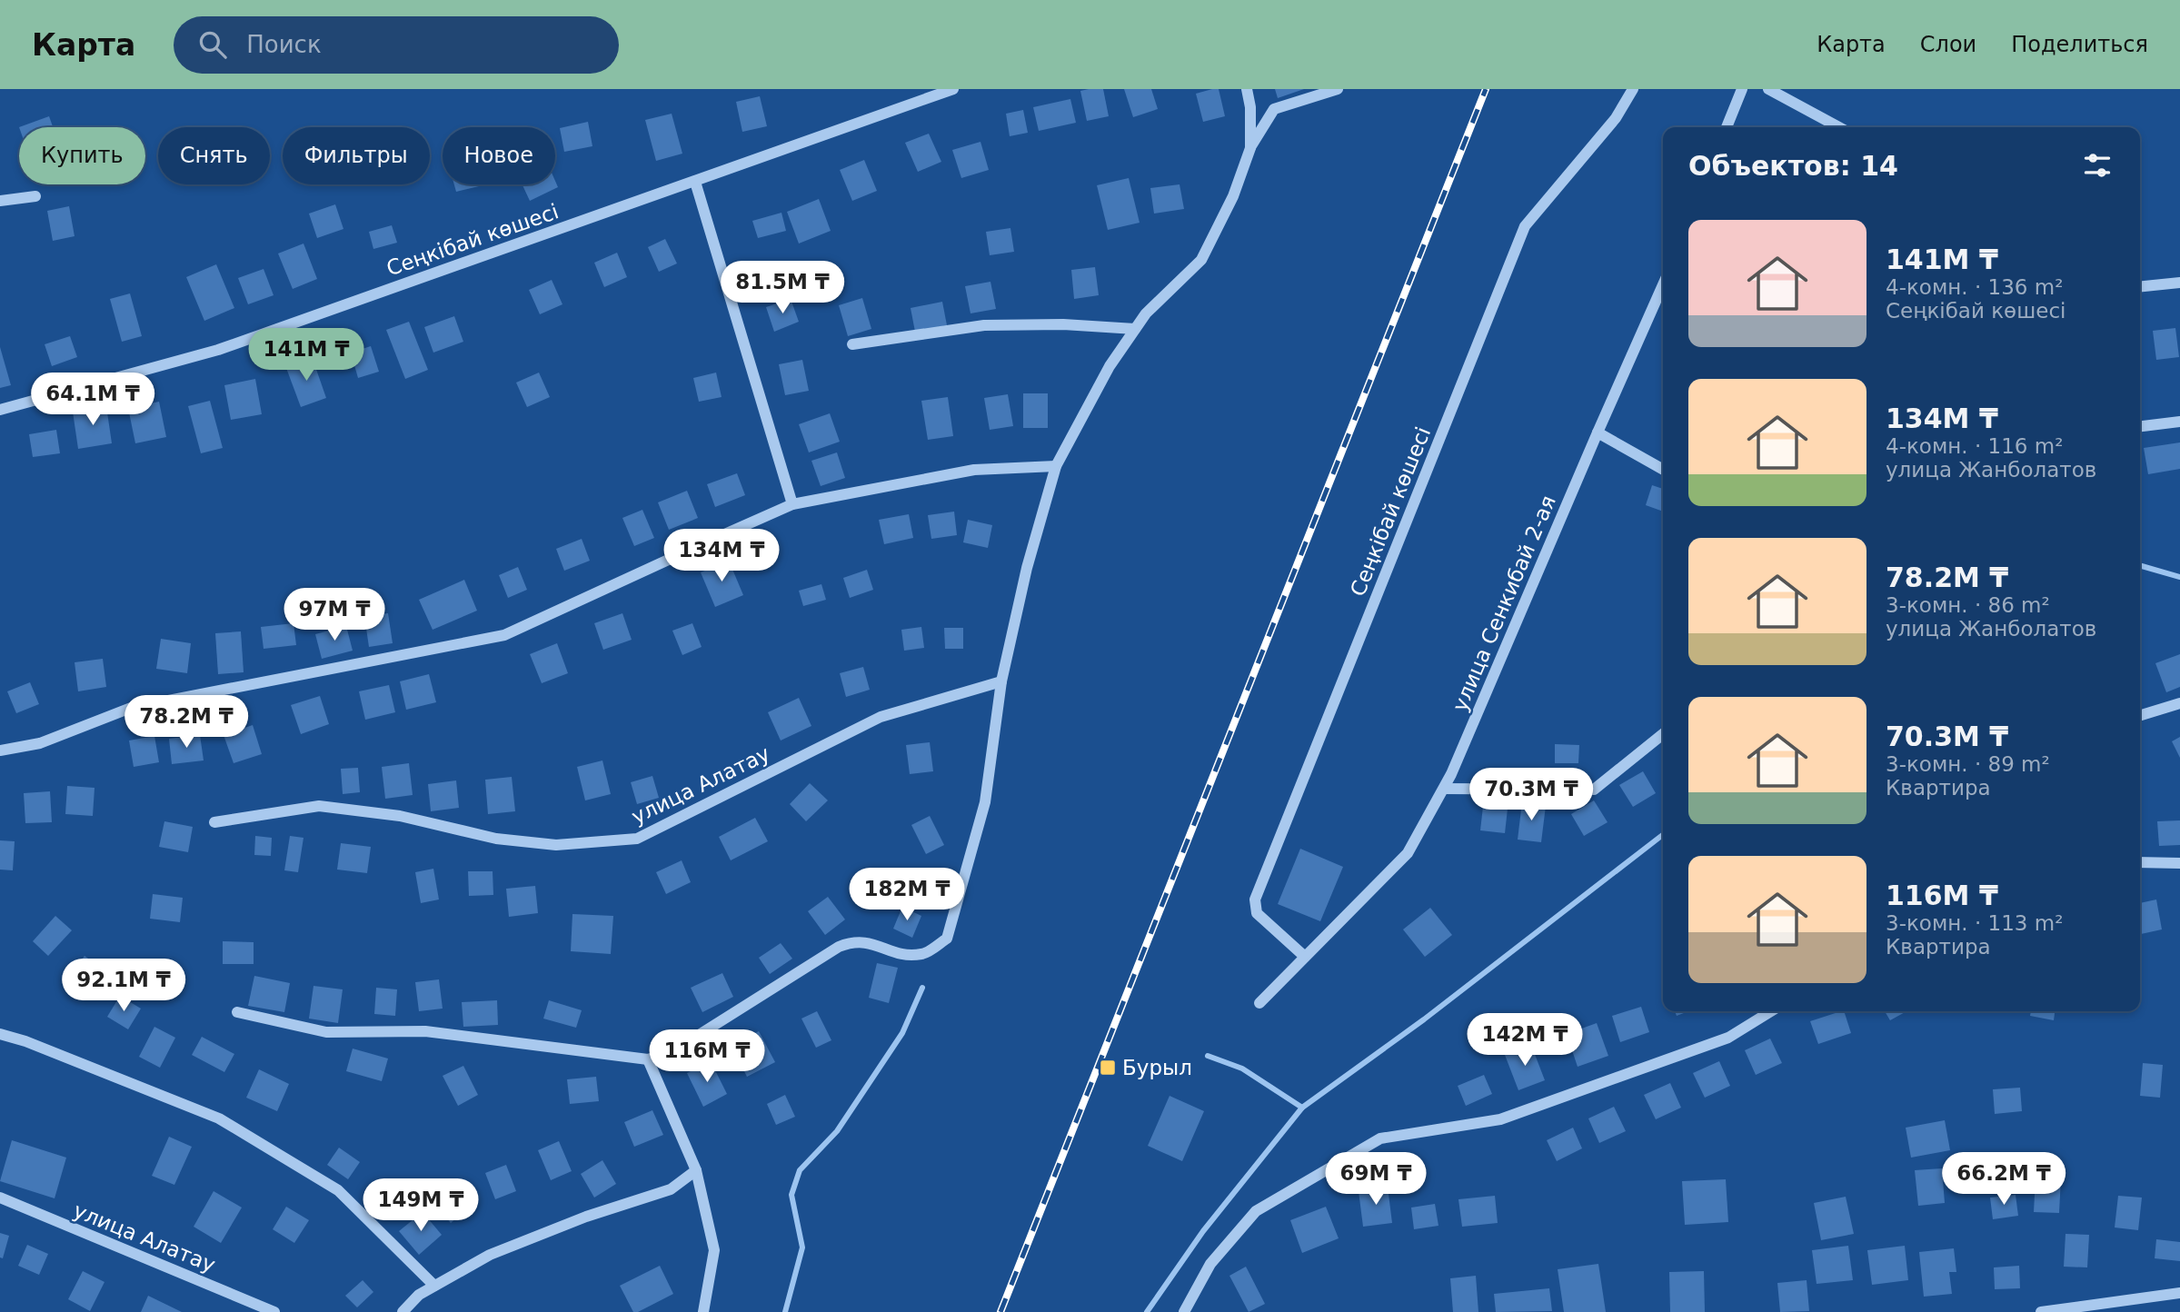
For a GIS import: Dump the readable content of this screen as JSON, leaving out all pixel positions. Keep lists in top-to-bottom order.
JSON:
{
  "streets": {
    "street": ["Сеңкібай көшесі", "улица Сенкибай 2-ая", "улица Алатау"]
  },
  "crossings": [
    ["Сеңкібай көшесі", "улица Сенкибай 2-ая"]
  ],
  "places": {
    "transit": ["Бурыл"]
  },
  "page": {
    "header": "Карта",
    "search": "Поиск",
    "nav": ["Карта", "Слои", "Поделиться"],
    "chip": [
      "Купить",
      "Снять",
      "Фильтры",
      "Новое"
    ],
    "heading": "Объектов: 14",
    "list": [
      {
        "name": "141M ₸",
        "note": "4-комн. · 136 m² · Сеңкібай көшесі"
      },
      {
        "name": "134M ₸",
        "note": "4-комн. · 116 m² · улица Жанболатов"
      },
      {
        "name": "78.2M ₸",
        "note": "3-комн. · 86 m² · улица Жанболатов"
      },
      {
        "name": "70.3M ₸",
        "note": "3-комн. · 89 m² · Квартира"
      },
      {
        "name": "116M ₸",
        "note": "3-комн. · 113 m² · Квартира"
      }
    ],
    "price": [
      "81.5M ₸",
      "141M ₸",
      "64.1M ₸",
      "134M ₸",
      "97M ₸",
      "78.2M ₸",
      "70.3M ₸",
      "182M ₸",
      "92.1M ₸",
      "142M ₸",
      "116M ₸",
      "69M ₸",
      "66.2M ₸",
      "149M ₸"
    ]
  }
}
